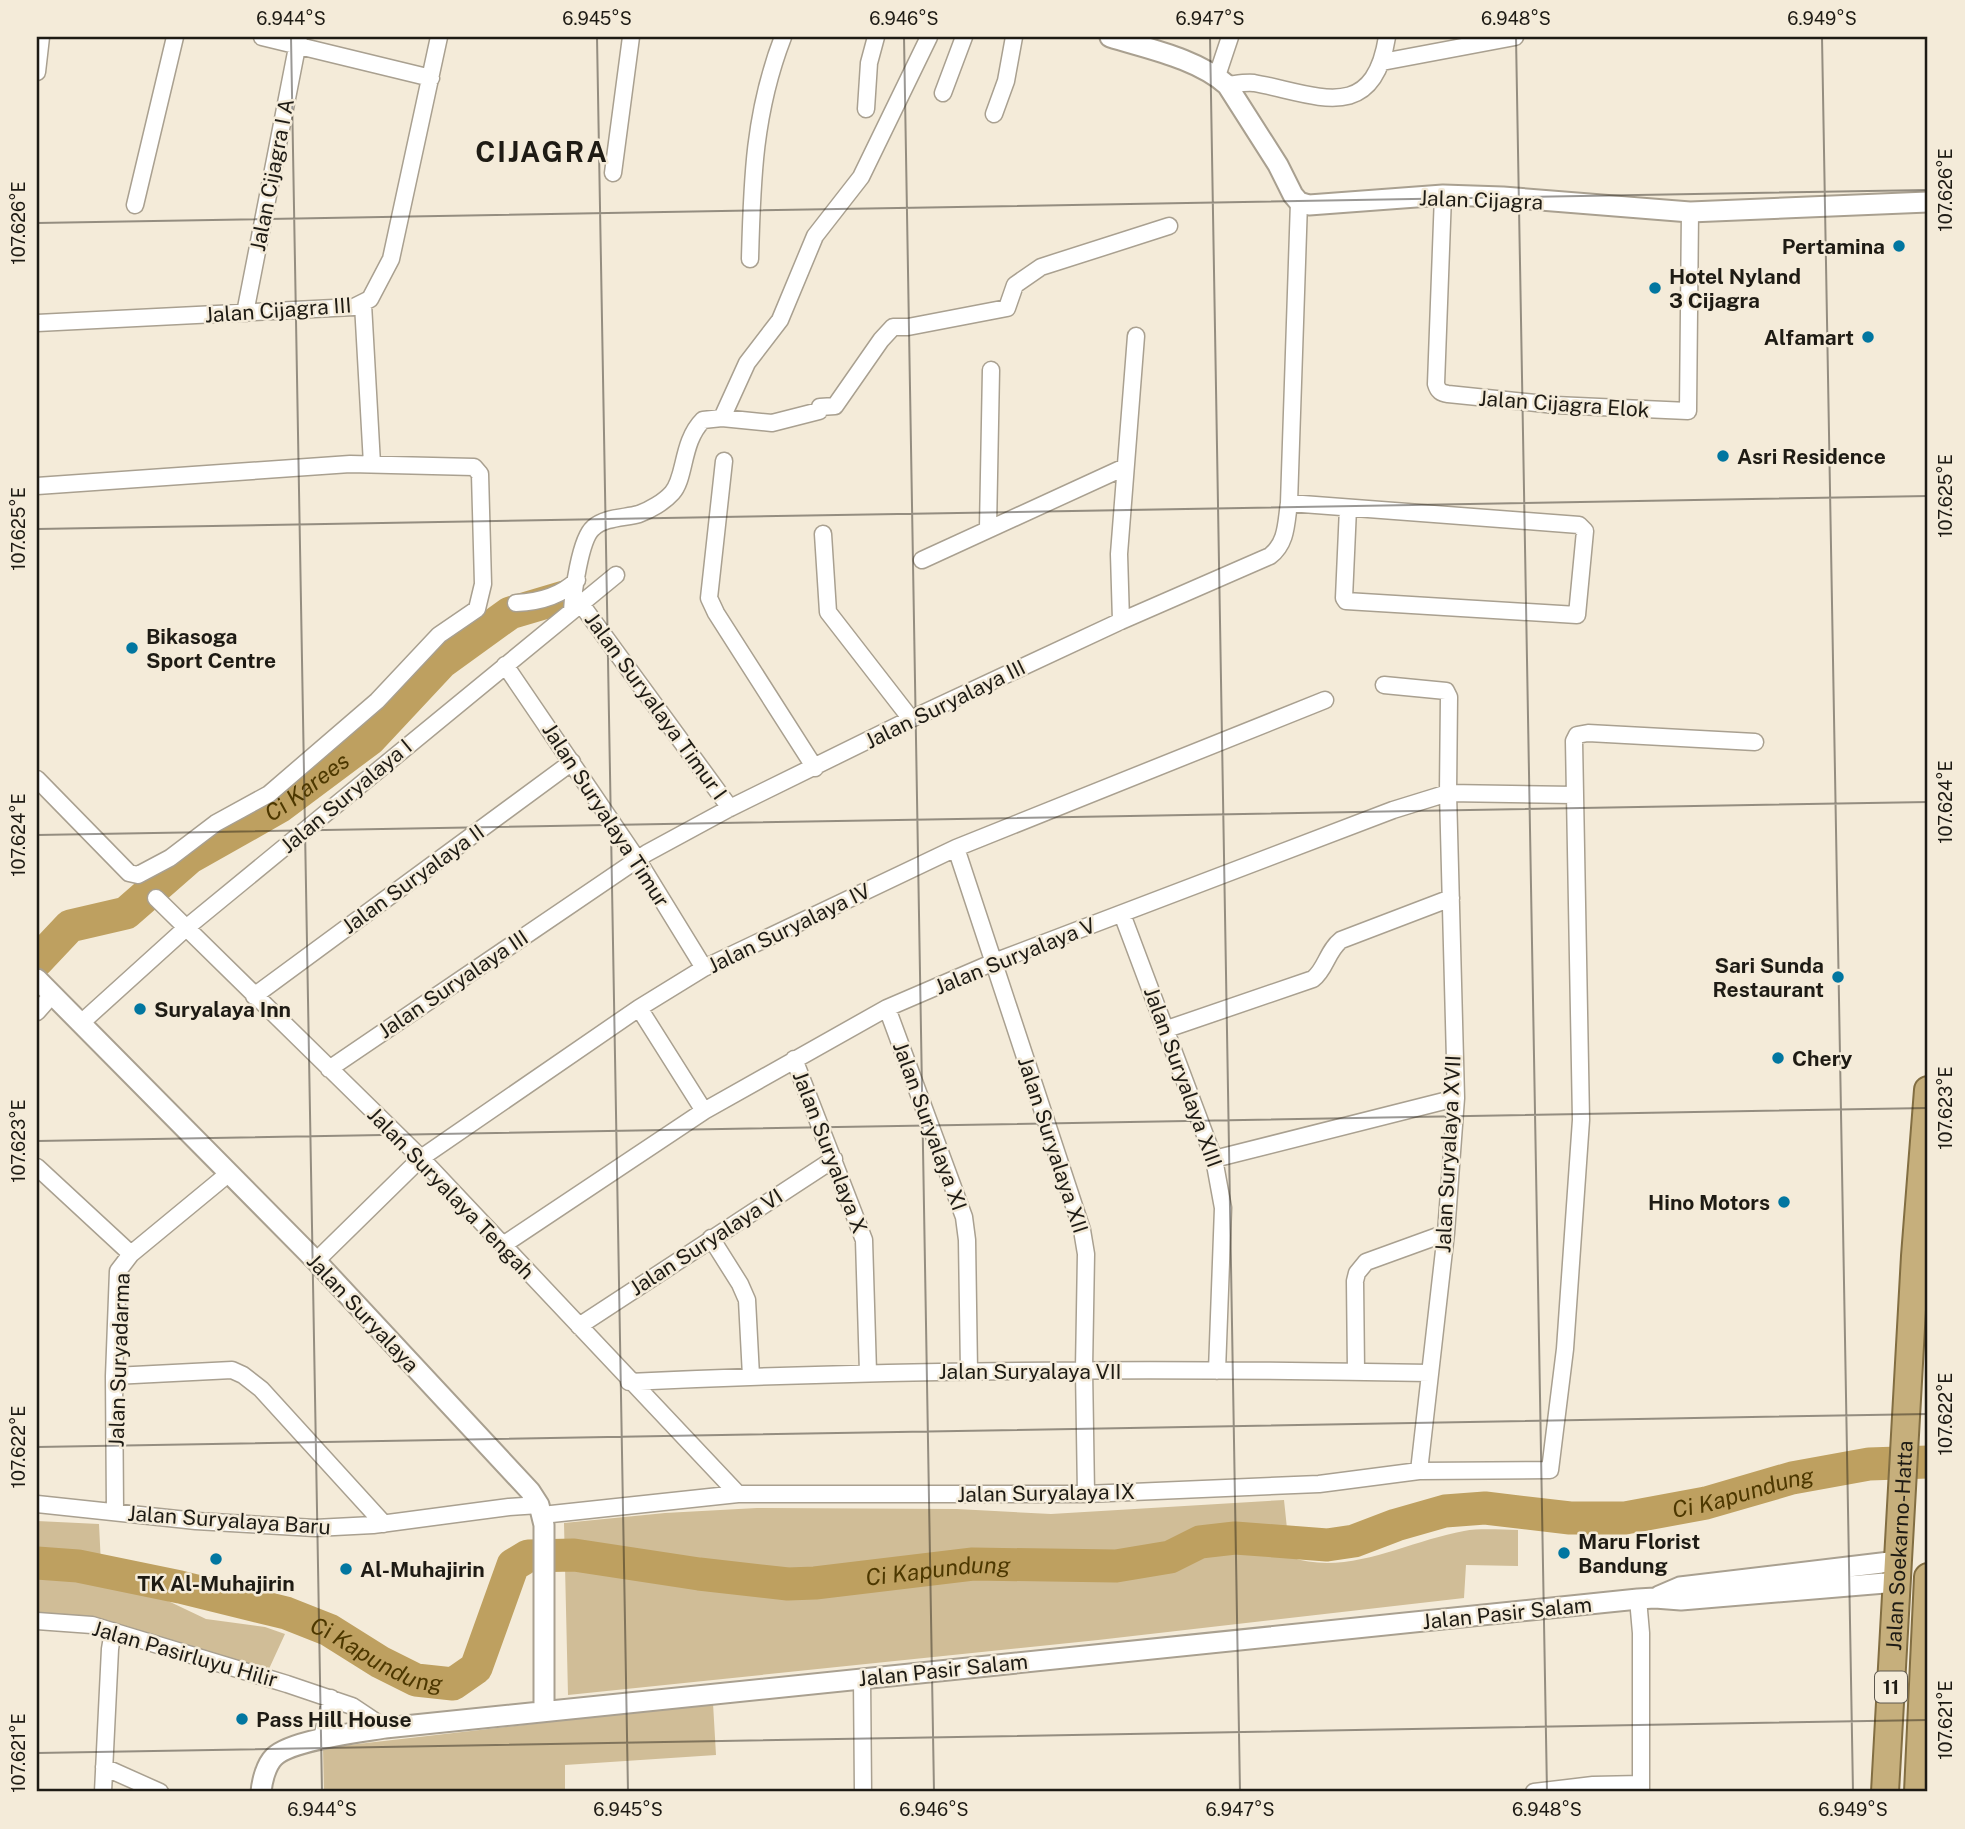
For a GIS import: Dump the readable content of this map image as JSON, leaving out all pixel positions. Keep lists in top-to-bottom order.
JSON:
{
  "streets": {
    "highway": ["Jalan Soekarno-Hatta", "11"],
    "street": [
      "Jalan Cijagra I A",
      "Jalan Cijagra",
      "Jalan Cijagra III",
      "Jalan Cijagra Elok",
      "Jalan Suryalaya III",
      "Jalan Suryalaya Timur I",
      "Jalan Suryalaya I",
      "Jalan Suryalaya Timur",
      "Jalan Suryalaya II",
      "Jalan Suryalaya IV",
      "Jalan Suryalaya V",
      "Jalan Suryalaya XIII",
      "Jalan Suryalaya XI",
      "Jalan Suryalaya XII",
      "Jalan Suryalaya X",
      "Jalan Suryalaya XVII",
      "Jalan Suryalaya Tengah",
      "Jalan Suryalaya VI",
      "Jalan Suryalaya",
      "Jalan Suryadarma",
      "Jalan Suryalaya VII",
      "Jalan Suryalaya IX",
      "Jalan Suryalaya Baru",
      "Jalan Pasir Salam",
      "Jalan Pasirluyu Hilir"
    ]
  },
  "crossings": [
    ["Jalan Cijagra I A", "Jalan Cijagra III"],
    ["Jalan Cijagra", "Jalan Cijagra Elok"],
    ["Jalan Cijagra", "Jalan Suryalaya III"],
    ["Jalan Suryalaya III", "Jalan Suryalaya Timur I"],
    ["Jalan Suryalaya III", "Jalan Suryalaya Timur"],
    ["Jalan Suryalaya III", "Jalan Suryalaya Tengah"],
    ["Jalan Suryalaya Timur I", "Jalan Suryalaya I"],
    ["Jalan Suryalaya I", "Jalan Suryalaya Timur"],
    ["Jalan Suryalaya I", "Jalan Suryalaya Tengah"],
    ["Jalan Suryalaya I", "Jalan Suryalaya"],
    ["Jalan Suryalaya Timur", "Jalan Suryalaya II"],
    ["Jalan Suryalaya Timur", "Jalan Suryalaya IV"],
    ["Jalan Suryalaya II", "Jalan Suryalaya Tengah"],
    ["Jalan Suryalaya IV", "Jalan Suryalaya XII"],
    ["Jalan Suryalaya IV", "Jalan Suryalaya Tengah"],
    ["Jalan Suryalaya IV", "Jalan Suryalaya"],
    ["Jalan Suryalaya V", "Jalan Suryalaya XIII"],
    ["Jalan Suryalaya V", "Jalan Suryalaya XI"],
    ["Jalan Suryalaya V", "Jalan Suryalaya XII"],
    ["Jalan Suryalaya V", "Jalan Suryalaya X"],
    ["Jalan Suryalaya V", "Jalan Suryalaya XVII"],
    ["Jalan Suryalaya V", "Jalan Suryalaya Tengah"],
    ["Jalan Suryalaya V", "Jalan Suryalaya IX"],
    ["Jalan Suryalaya XIII", "Jalan Suryalaya VII"],
    ["Jalan Suryalaya XI", "Jalan Suryalaya VII"],
    ["Jalan Suryalaya XII", "Jalan Suryalaya VII"],
    ["Jalan Suryalaya XII", "Jalan Suryalaya IX"],
    ["Jalan Suryalaya X", "Jalan Suryalaya VI"],
    ["Jalan Suryalaya X", "Jalan Suryalaya VII"],
    ["Jalan Suryalaya XVII", "Jalan Suryalaya VII"],
    ["Jalan Suryalaya XVII", "Jalan Suryalaya IX"],
    ["Jalan Suryalaya Tengah", "Jalan Suryalaya VI"],
    ["Jalan Suryalaya Tengah", "Jalan Suryalaya VII"],
    ["Jalan Suryalaya Tengah", "Jalan Suryalaya IX"],
    ["Jalan Suryalaya", "Jalan Suryadarma"],
    ["Jalan Suryalaya", "Jalan Suryalaya IX"],
    ["Jalan Suryalaya", "Jalan Suryalaya Baru"],
    ["Jalan Suryadarma", "Jalan Suryalaya Baru"],
    ["Jalan Suryalaya IX", "Jalan Suryalaya Baru"],
    ["Jalan Soekarno-Hatta", "Jalan Pasir Salam"],
    ["Jalan Pasir Salam", "Jalan Pasirluyu Hilir"]
  ],
  "districts": ["CIJAGRA"],
  "water": ["Ci Karees", "Ci Kapundung"],
  "places": [
    "Pertamina",
    "Hotel Nyland 3 Cijagra",
    "Alfamart",
    "Asri Residence",
    "Bikasoga Sport Centre",
    "Sari Sunda Restaurant",
    "Suryalaya Inn",
    "Chery",
    "Hino Motors",
    "Maru Florist Bandung",
    "TK Al-Muhajirin",
    "Al-Muhajirin",
    "Pass Hill House"
  ],
  "coordinates": [
    "6.944°S",
    "6.945°S",
    "6.946°S",
    "6.947°S",
    "6.948°S",
    "6.949°S",
    "107.626°E",
    "107.625°E",
    "107.624°E",
    "107.623°E",
    "107.622°E",
    "107.621°E"
  ]
}
